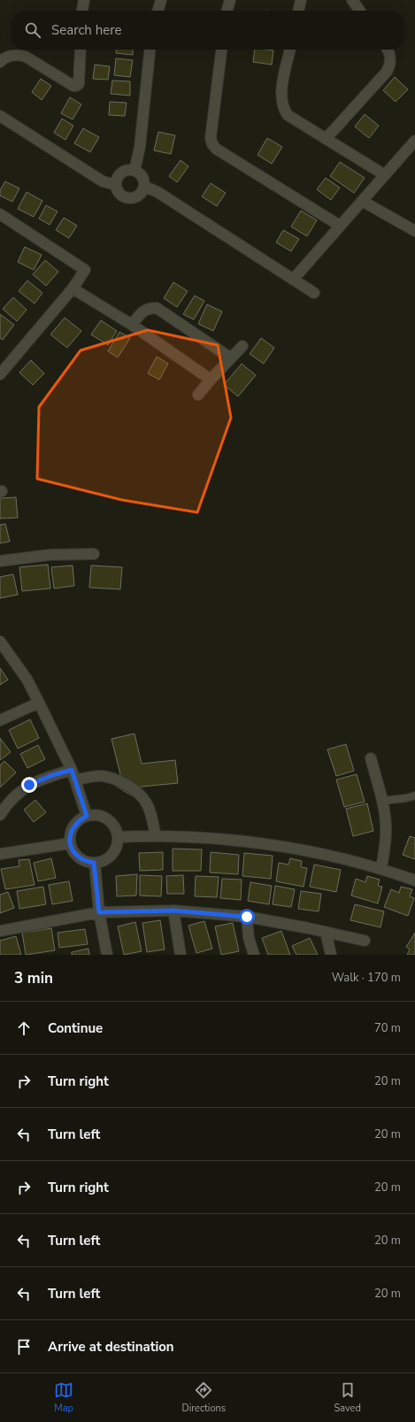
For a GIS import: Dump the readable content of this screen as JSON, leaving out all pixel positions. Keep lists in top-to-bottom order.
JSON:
{
  "page": {
    "search": "Search here",
    "heading": ["3 min", "Walk · 170 m"],
    "list": [
      ["Continue", "70 m"],
      ["Turn right", "20 m"],
      ["Turn left", "20 m"],
      ["Turn right", "20 m"],
      ["Turn left", "20 m"],
      ["Turn left", "20 m"],
      "Arrive at destination"
    ],
    "nav": ["Map", "Directions", "Saved"]
  }
}
